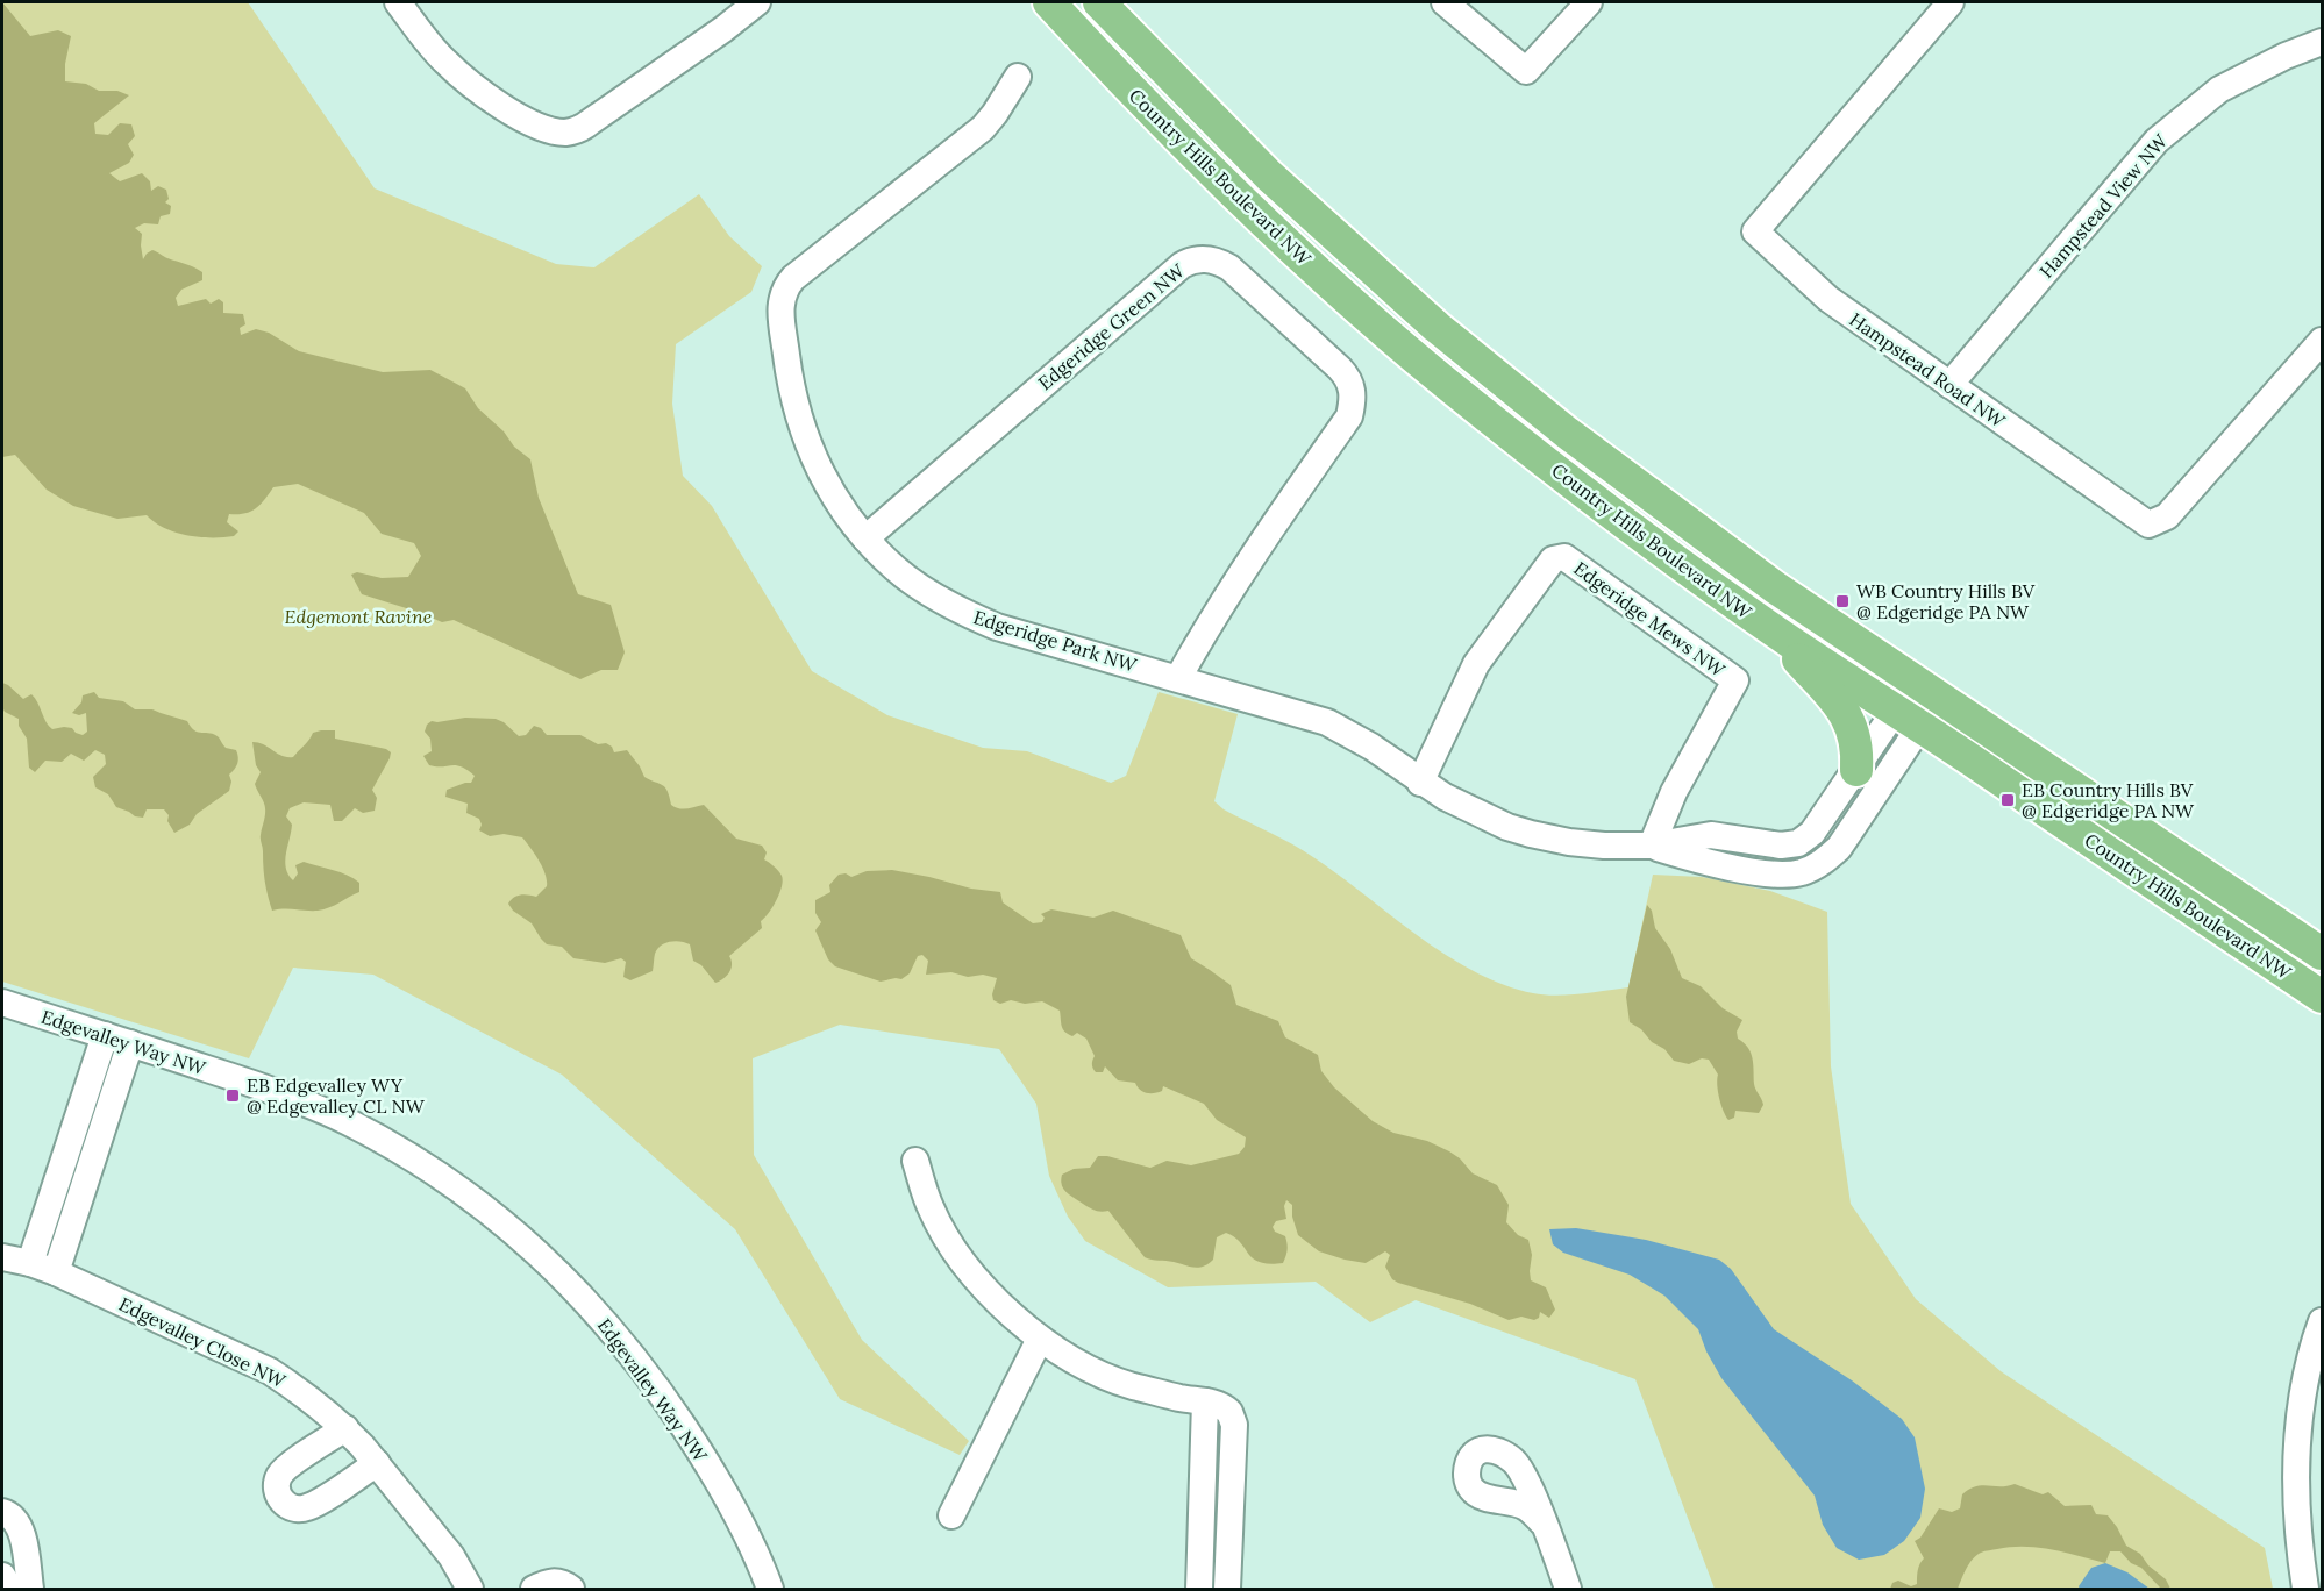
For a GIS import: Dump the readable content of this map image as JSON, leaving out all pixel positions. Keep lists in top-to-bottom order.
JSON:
{
  "streets": {
    "main road": ["Country Hills Boulevard NW"],
    "street": [
      "Hampstead View NW",
      "Edgeridge Green NW",
      "Hampstead Road NW",
      "Edgeridge Mews NW",
      "Edgeridge Park NW",
      "Edgevalley Way NW",
      "Edgevalley Close NW"
    ]
  },
  "crossings": [
    ["Country Hills Boulevard NW", "Edgeridge Park NW"],
    ["Hampstead View NW", "Hampstead Road NW"],
    ["Edgeridge Green NW", "Edgeridge Park NW"],
    ["Edgeridge Mews NW", "Edgeridge Park NW"]
  ],
  "parks": ["Edgemont Ravine"],
  "places": {
    "transit": ["WB Country Hills BV @ Edgeridge PA NW", "EB Country Hills BV @ Edgeridge PA NW", "EB Edgevalley WY @ Edgevalley CL NW"]
  }
}
